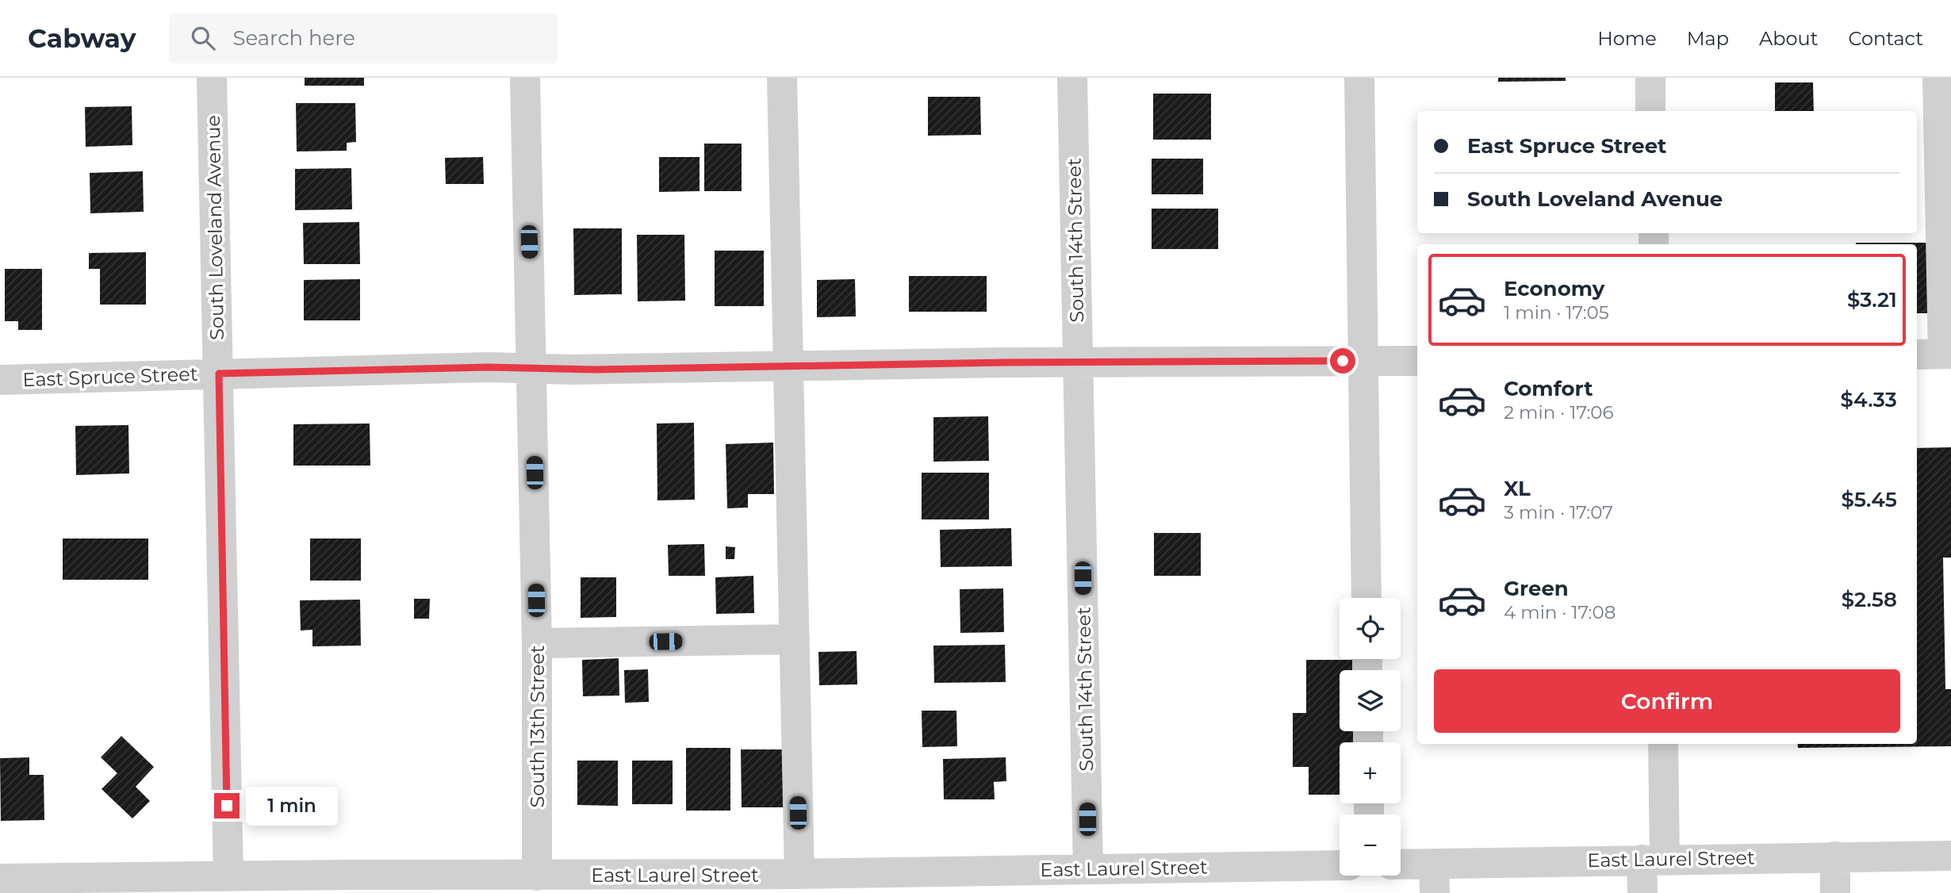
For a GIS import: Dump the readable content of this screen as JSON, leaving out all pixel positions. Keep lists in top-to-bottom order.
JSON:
{
  "streets": {
    "street": [
      "South Loveland Avenue",
      "South 14th Street",
      "East Spruce Street",
      "South 13th Street",
      "East Laurel Street"
    ]
  },
  "crossings": [
    ["South Loveland Avenue", "East Spruce Street"],
    ["South Loveland Avenue", "East Laurel Street"],
    ["South 14th Street", "East Spruce Street"],
    ["South 14th Street", "East Laurel Street"],
    ["East Spruce Street", "South 13th Street"],
    ["South 13th Street", "East Laurel Street"]
  ],
  "page": {
    "header": "Cabway",
    "search": "Search here",
    "nav": [
      "Home",
      "Map",
      "About",
      "Contact"
    ],
    "banner": ["East Spruce Street", "South Loveland Avenue"],
    "list": [
      {
        "name": "Economy",
        "note": "1 min · 17:05",
        "value": "$3.21"
      },
      {
        "name": "Comfort",
        "note": "2 min · 17:06",
        "value": "$4.33"
      },
      {
        "name": "XL",
        "note": "3 min · 17:07",
        "value": "$5.45"
      },
      {
        "name": "Green",
        "note": "4 min · 17:08",
        "value": "$2.58"
      }
    ],
    "map_buttons": ["+", "−"],
    "buttons": "Confirm",
    "bubble": "1 min"
  }
}
